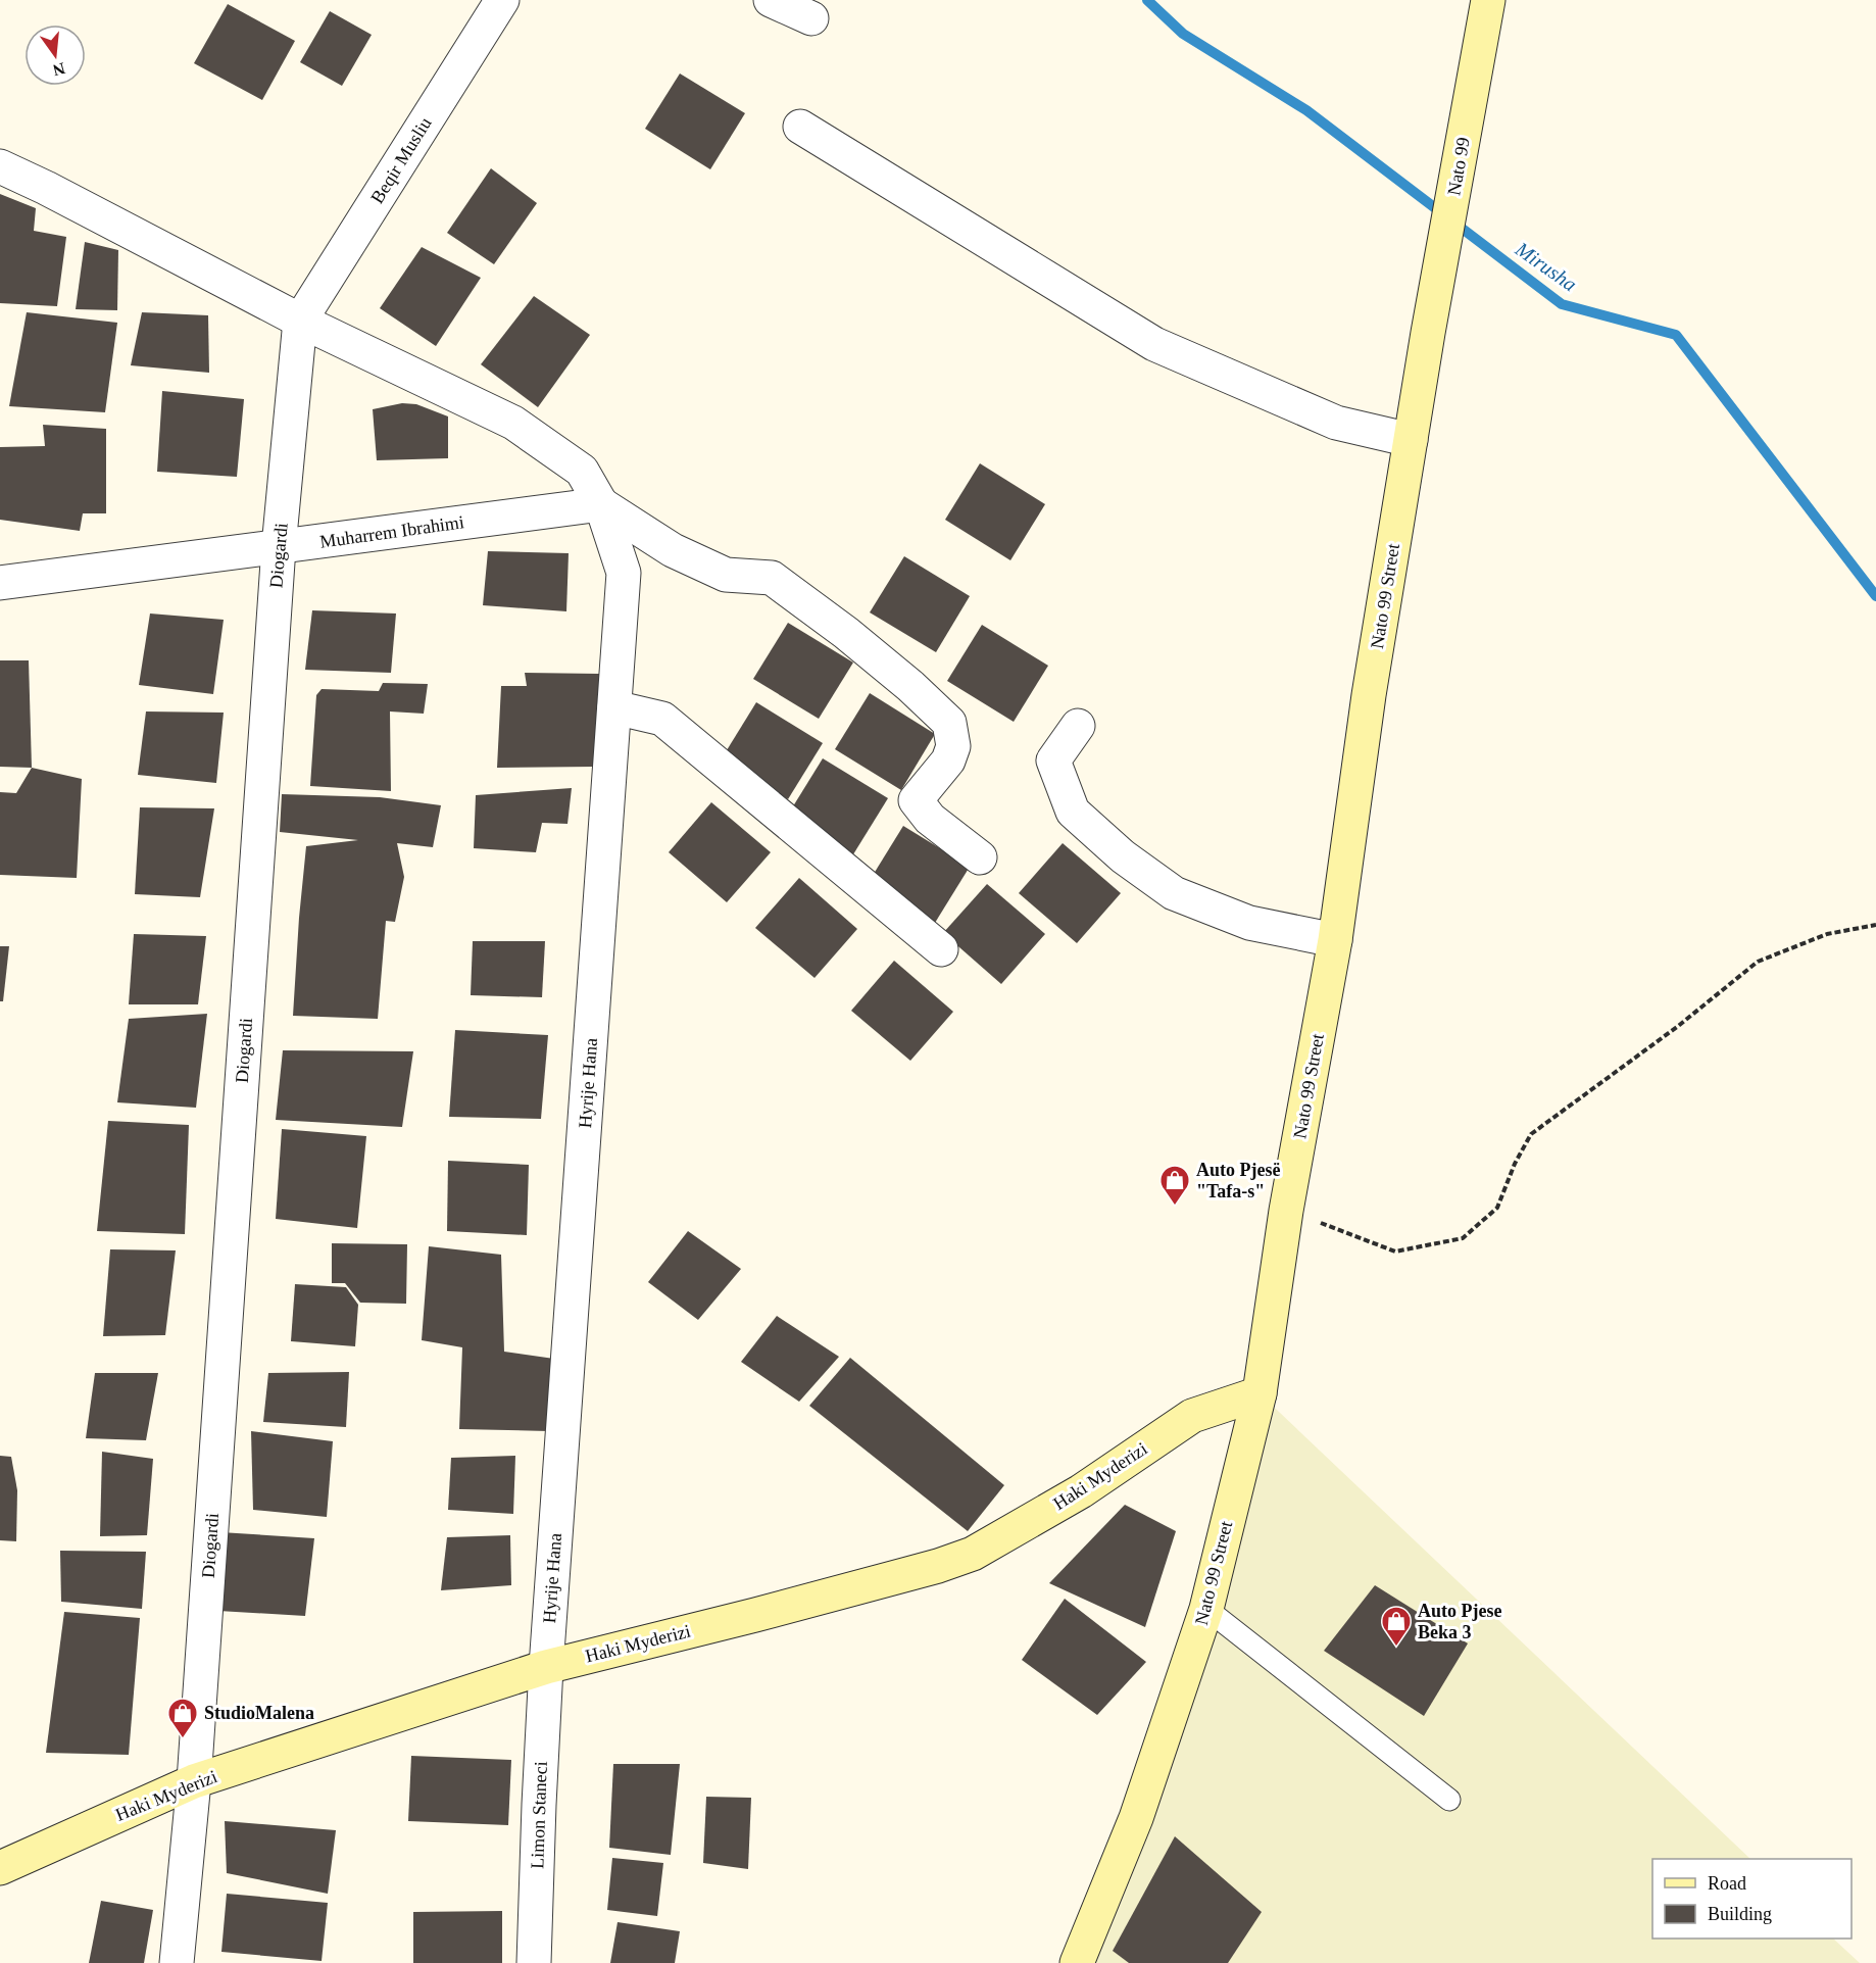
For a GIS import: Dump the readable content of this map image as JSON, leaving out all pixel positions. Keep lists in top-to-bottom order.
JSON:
{
  "streets": {
    "street": [
      "Beqir Musliu",
      "Nato 99",
      "Muharrem Ibrahimi",
      "Diogardi",
      "Nato 99 Street",
      "Hyrije Hana",
      "Haki Myderizi",
      "Limon Staneci"
    ]
  },
  "crossings": [
    ["Beqir Musliu", "Diogardi"],
    ["Nato 99", "Nato 99 Street"],
    ["Muharrem Ibrahimi", "Diogardi"],
    ["Muharrem Ibrahimi", "Hyrije Hana"],
    ["Diogardi", "Haki Myderizi"],
    ["Nato 99 Street", "Haki Myderizi"],
    ["Hyrije Hana", "Haki Myderizi"],
    ["Hyrije Hana", "Limon Staneci"],
    ["Haki Myderizi", "Limon Staneci"]
  ],
  "water": ["Mirusha"],
  "places": {
    "shop": ["Auto Pjesë \"Tafa-s\"", "Auto Pjese Beka 3", "StudioMalena"]
  },
  "legend": ["Road", "Building"],
  "north": "bottom"
}
